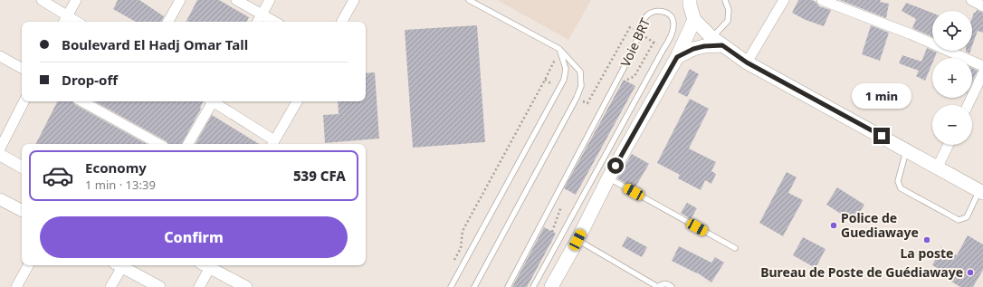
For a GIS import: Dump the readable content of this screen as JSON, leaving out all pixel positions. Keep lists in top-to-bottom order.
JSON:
{
  "streets": {
    "lane": ["Voie BRT"]
  },
  "places": ["Police de Guediawaye", "La poste", "Bureau de Poste de Guédiawaye"],
  "page": {
    "map_buttons": ["+", "−"],
    "banner": ["Boulevard El Hadj Omar Tall", "Drop-off"],
    "bubble": "1 min",
    "list": [
      {
        "name": "Economy",
        "note": "1 min · 13:39",
        "value": "539 CFA"
      }
    ],
    "buttons": "Confirm"
  }
}
